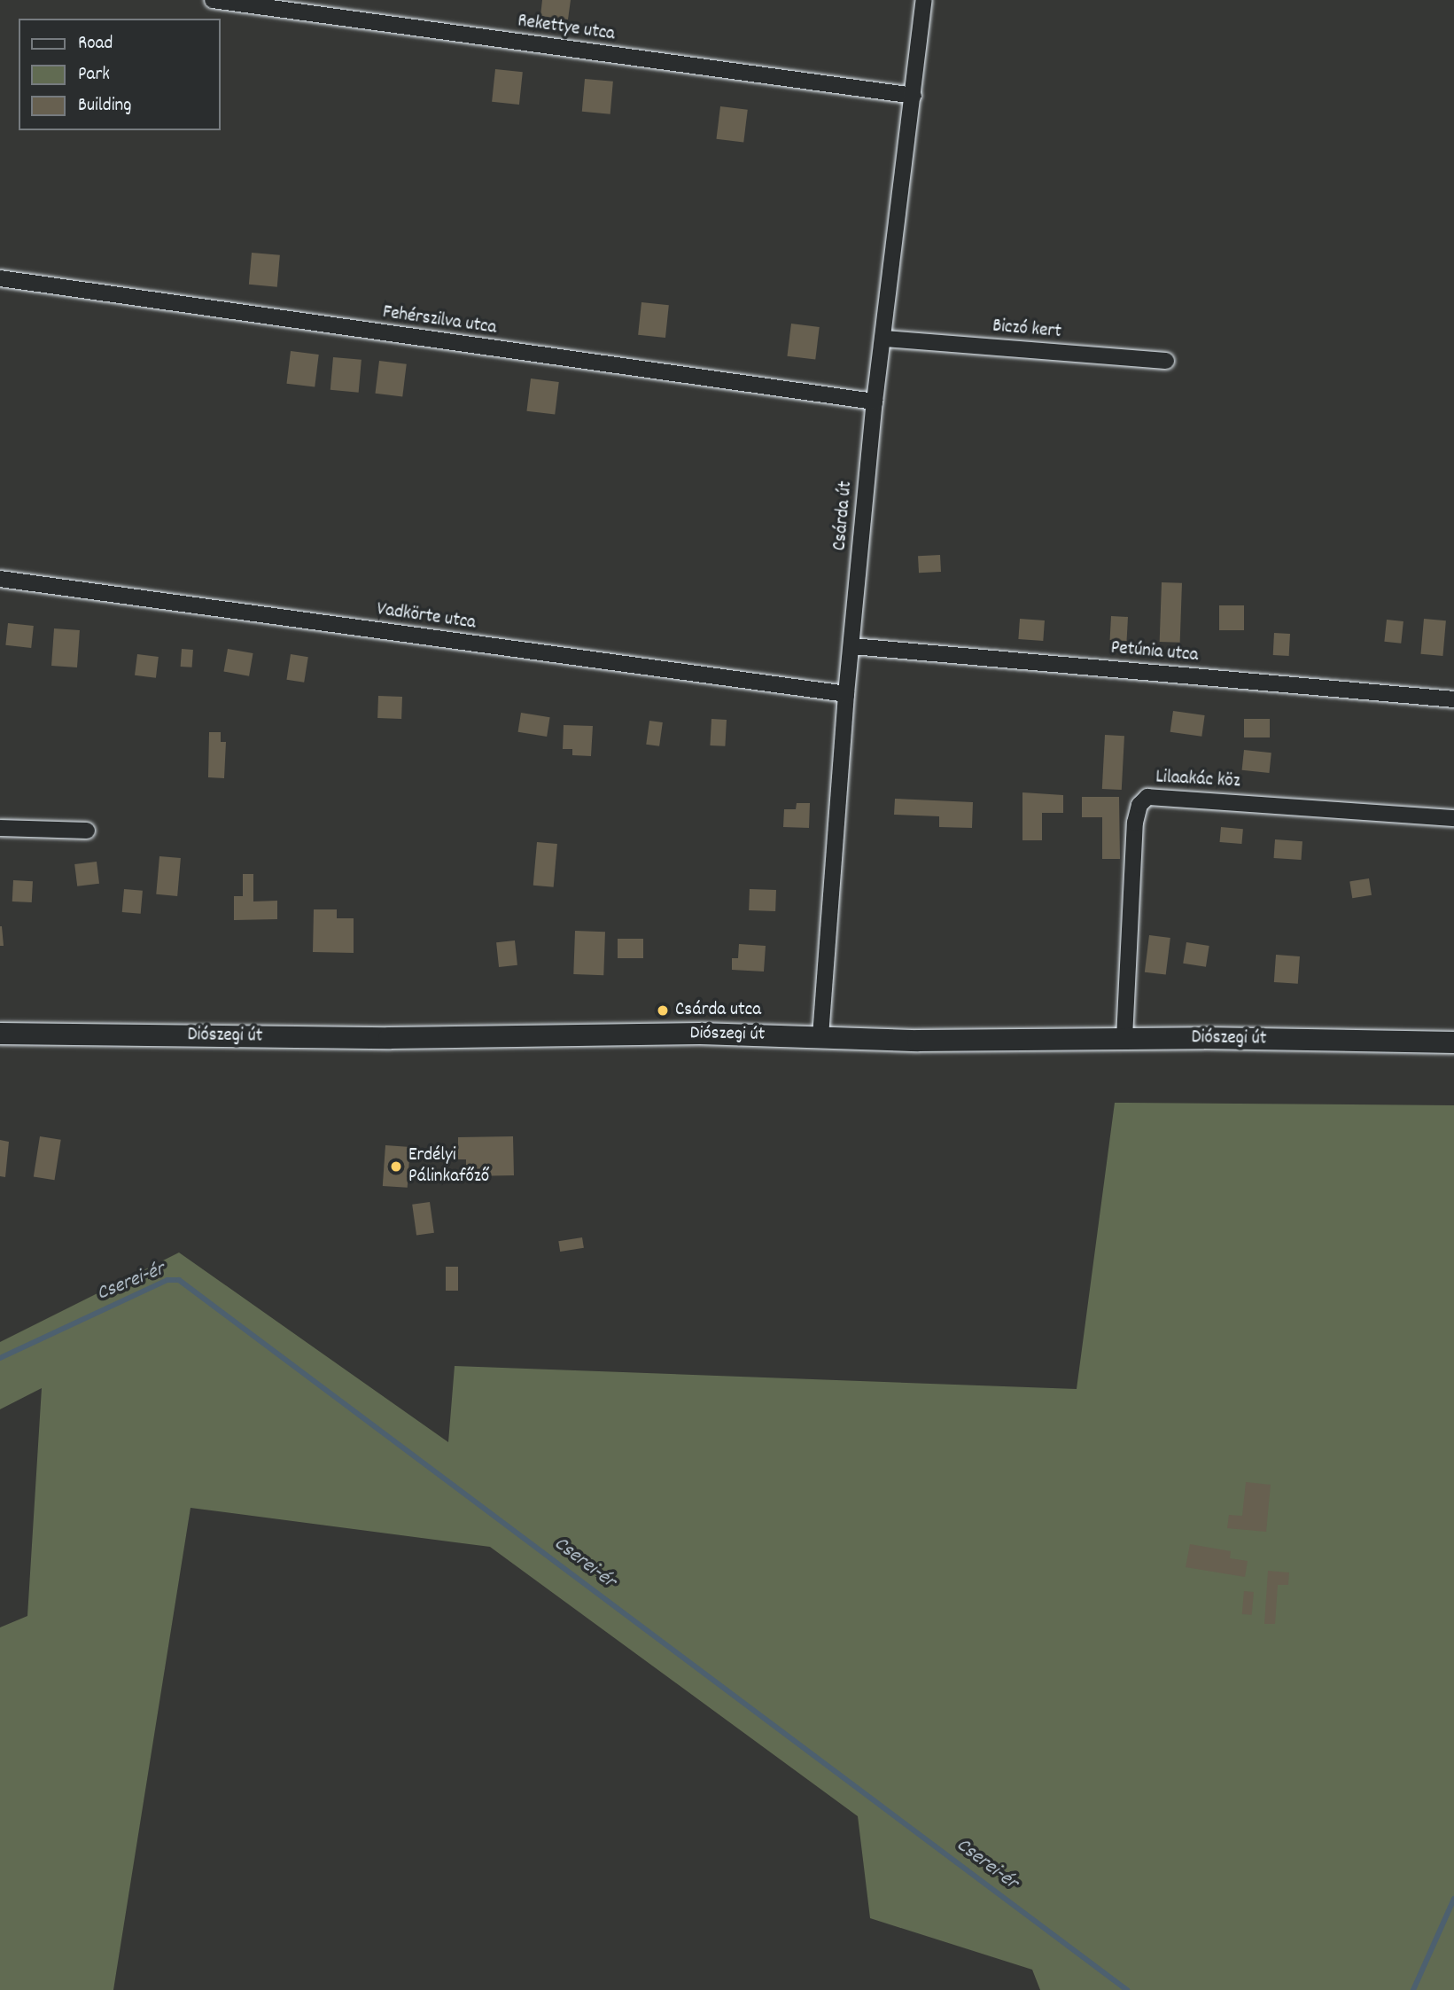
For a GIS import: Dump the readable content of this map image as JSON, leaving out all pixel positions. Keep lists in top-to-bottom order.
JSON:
{
  "streets": {
    "main road": ["Diószegi út"],
    "street": [
      "Rekettye utca",
      "Fehérszilva utca",
      "Biczó kert",
      "Csárda út",
      "Vadkörte utca",
      "Petúnia utca",
      "Lilaakác köz"
    ]
  },
  "crossings": [
    ["Rekettye utca", "Csárda út"],
    ["Fehérszilva utca", "Csárda út"],
    ["Biczó kert", "Csárda út"],
    ["Csárda út", "Vadkörte utca"],
    ["Csárda út", "Petúnia utca"],
    ["Csárda út", "Diószegi út"],
    ["Lilaakác köz", "Diószegi út"]
  ],
  "water": ["Cserei-ér"],
  "places": ["Csárda utca", "Erdélyi Pálinkafőző"],
  "legend": ["Road", "Park", "Building"]
}
